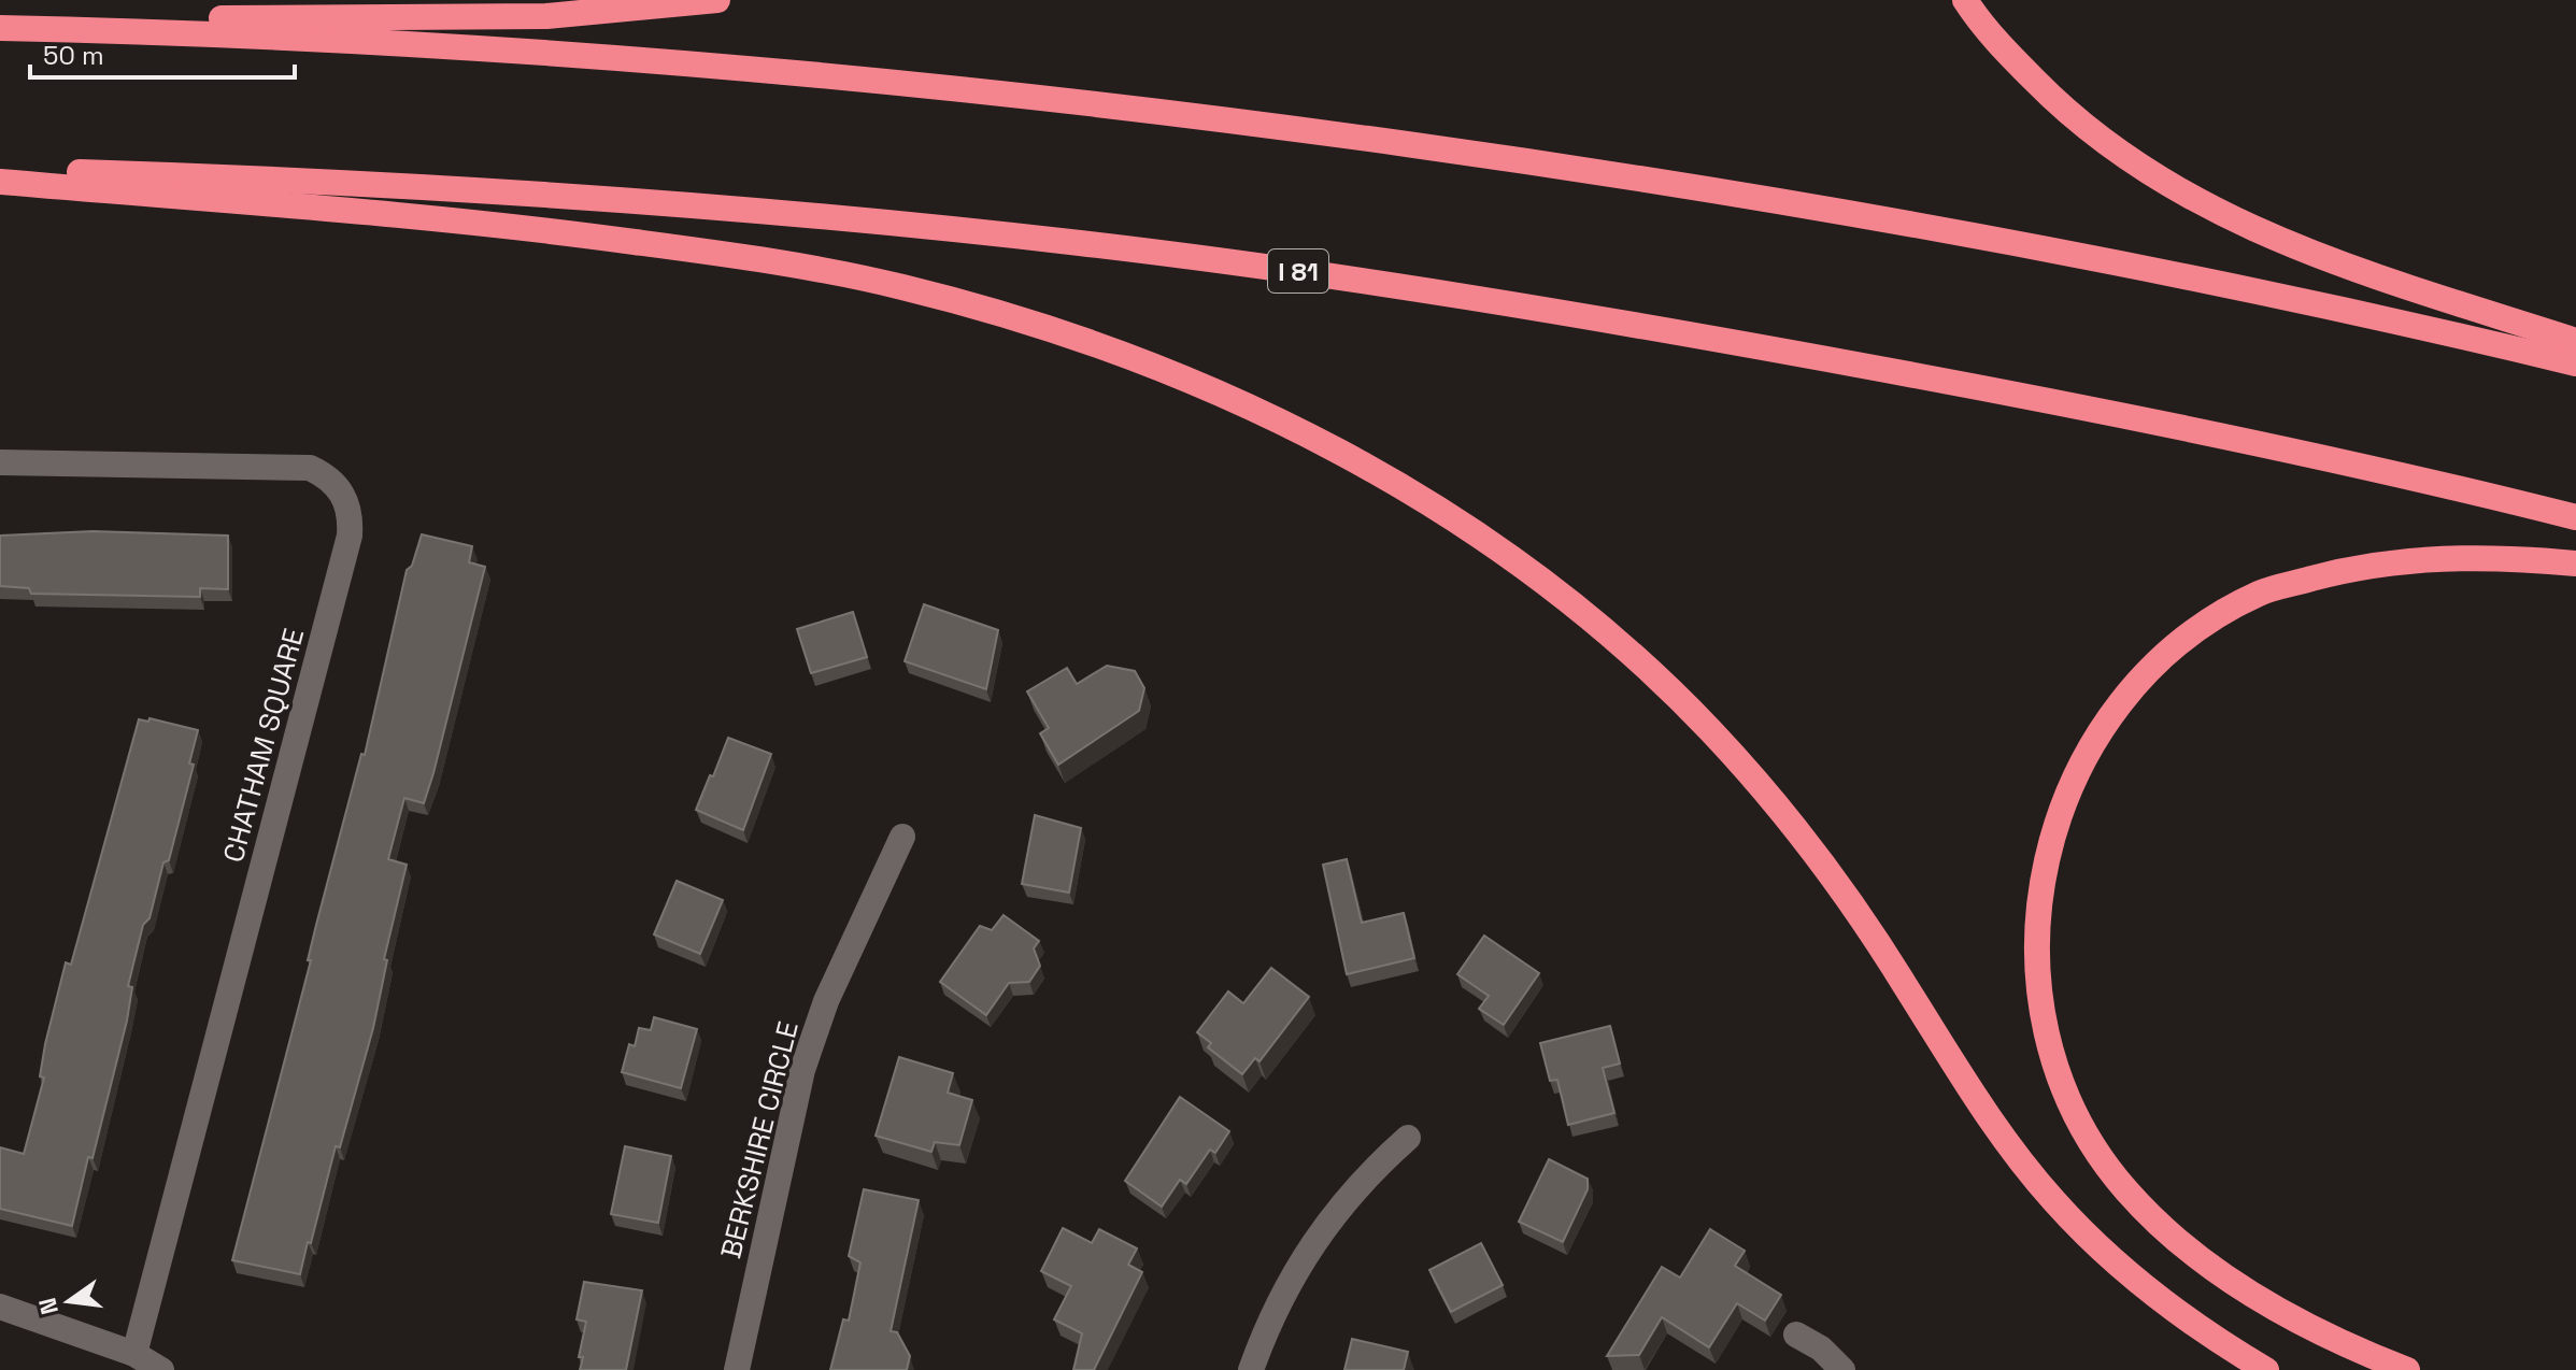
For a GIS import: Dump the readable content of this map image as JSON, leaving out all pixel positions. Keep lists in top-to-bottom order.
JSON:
{
  "streets": {
    "highway": ["I 81"],
    "street": ["CHATHAM SQUARE", "BERKSHIRE CIRCLE"]
  },
  "scale_bar": "50 m",
  "north": "left"
}
